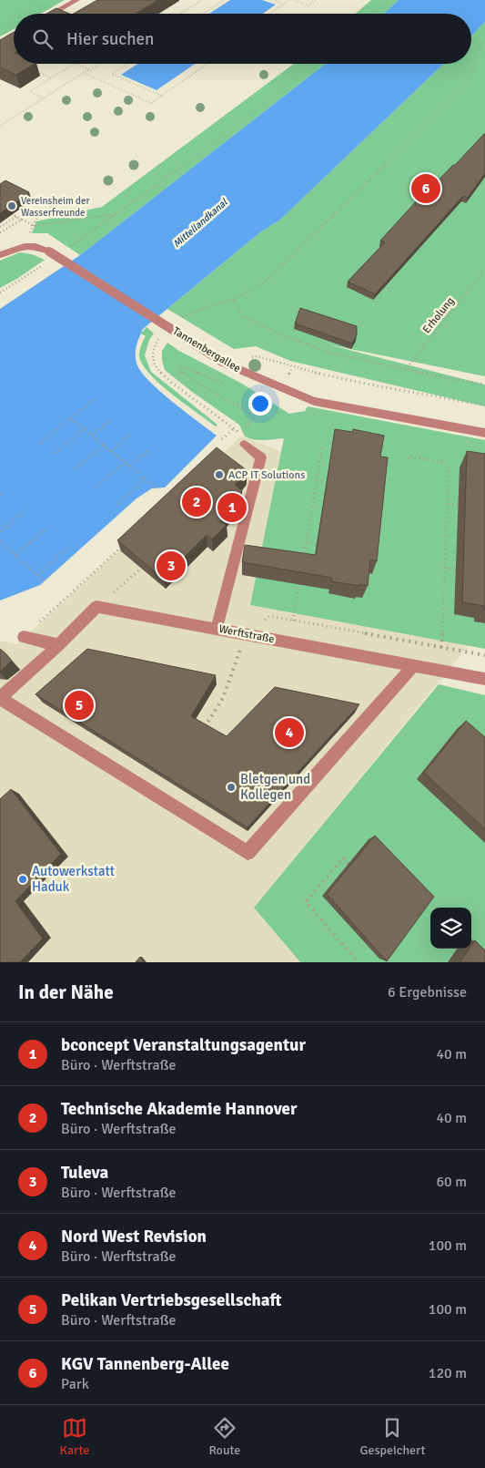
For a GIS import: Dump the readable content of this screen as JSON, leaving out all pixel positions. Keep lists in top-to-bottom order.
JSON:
{
  "streets": {
    "street": ["Tannenbergallee", "Werftstraße"],
    "path": ["Erholung"]
  },
  "water": ["Mittellandkanal"],
  "places": [
    "Vereinsheim der Wasserfreunde",
    "ACP IT Solutions",
    "Bletgen und Kollegen",
    "Autowerkstatt Haduk"
  ],
  "page": {
    "search": "Hier suchen",
    "pins": [
      "6",
      "2",
      "1",
      "3",
      "5",
      "4"
    ],
    "heading": ["In der Nähe", "6 Ergebnisse"],
    "list": [
      {
        "mark": "1",
        "name": "bconcept Veranstaltungsagentur",
        "note": "Büro · Werftstraße",
        "value": "40 m"
      },
      {
        "mark": "2",
        "name": "Technische Akademie Hannover",
        "note": "Büro · Werftstraße",
        "value": "40 m"
      },
      {
        "mark": "3",
        "name": "Tuleva",
        "note": "Büro · Werftstraße",
        "value": "60 m"
      },
      {
        "mark": "4",
        "name": "Nord West Revision",
        "note": "Büro · Werftstraße",
        "value": "100 m"
      },
      {
        "mark": "5",
        "name": "Pelikan Vertriebsgesellschaft",
        "note": "Büro · Werftstraße",
        "value": "100 m"
      },
      {
        "mark": "6",
        "name": "KGV Tannenberg-Allee",
        "note": "Park",
        "value": "120 m"
      }
    ],
    "nav": ["Karte", "Route", "Gespeichert"]
  }
}
